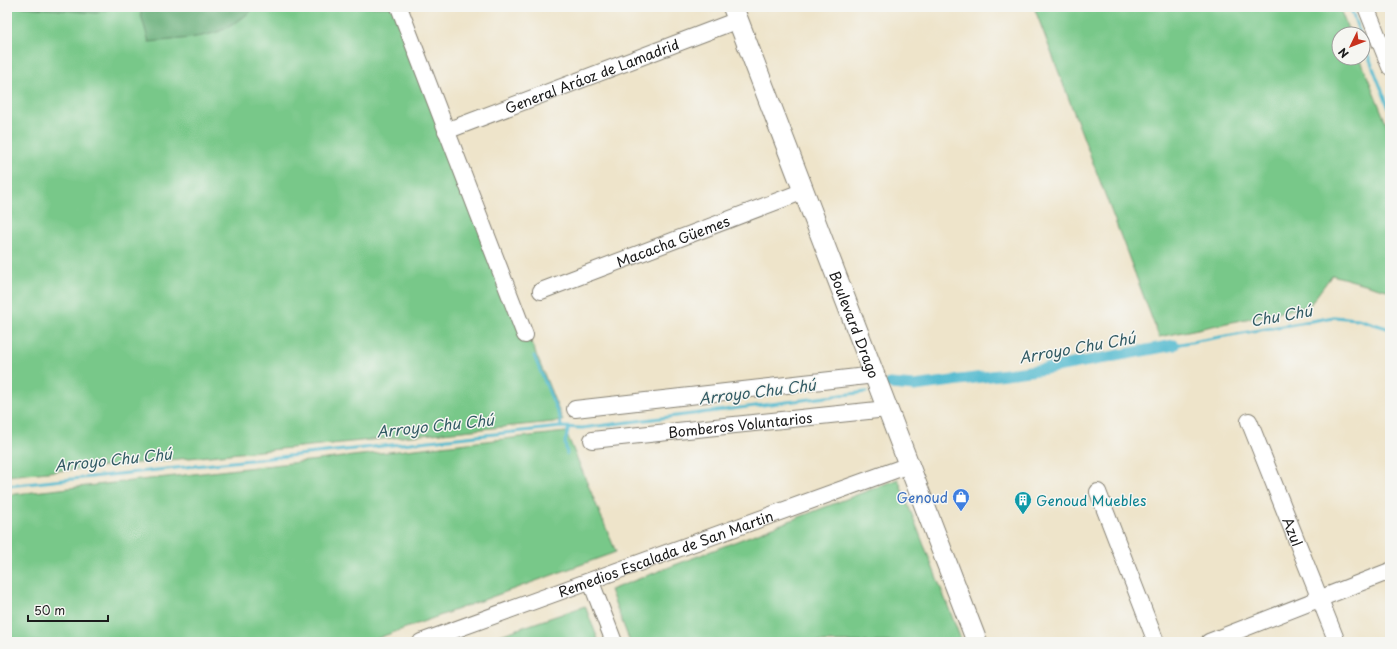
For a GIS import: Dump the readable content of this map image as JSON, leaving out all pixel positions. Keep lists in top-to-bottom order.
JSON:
{
  "streets": {
    "main road": ["Boulevard Drago"],
    "street": [
      "General Aráoz de Lamadrid",
      "Macacha Güemes",
      "Bomberos Voluntarios",
      "Azul",
      "Remedios Escalada de San Martin"
    ]
  },
  "crossings": [
    ["General Aráoz de Lamadrid", "Boulevard Drago"],
    ["Macacha Güemes", "Boulevard Drago"],
    ["Boulevard Drago", "Bomberos Voluntarios"],
    ["Boulevard Drago", "Remedios Escalada de San Martin"]
  ],
  "water": ["Chu Chú", "Arroyo Chu Chú"],
  "places": {
    "shop": ["Genoud"],
    "building": ["Genoud Muebles"]
  },
  "scale_bar": "50 m",
  "north": "bottom left"
}
